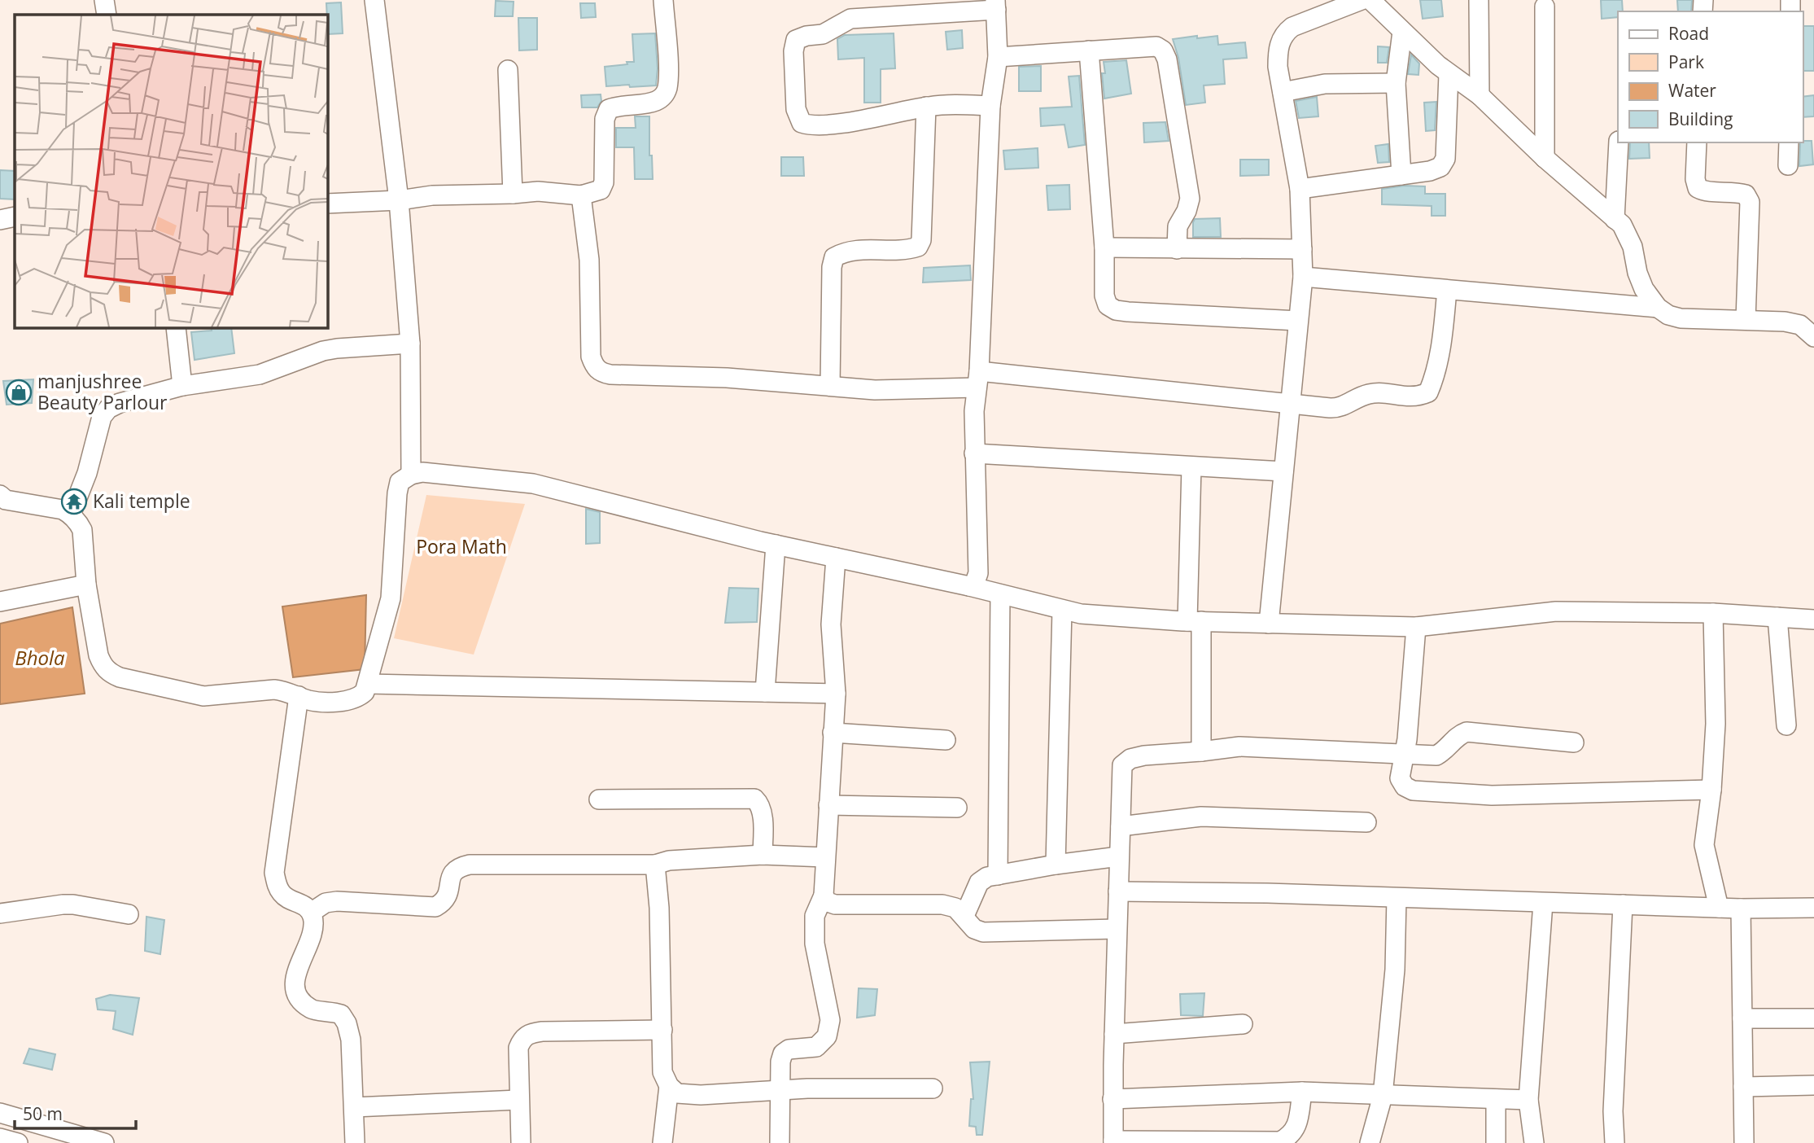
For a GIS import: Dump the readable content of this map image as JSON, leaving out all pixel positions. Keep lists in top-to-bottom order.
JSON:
{
  "water": ["Bhola"],
  "parks": ["Pora Math"],
  "places": {
    "shop": ["manjushree Beauty Parlour"],
    "temple": ["Kali temple"]
  },
  "legend": [
    "Road",
    "Park",
    "Water",
    "Building"
  ],
  "scale_bar": "50 m"
}
